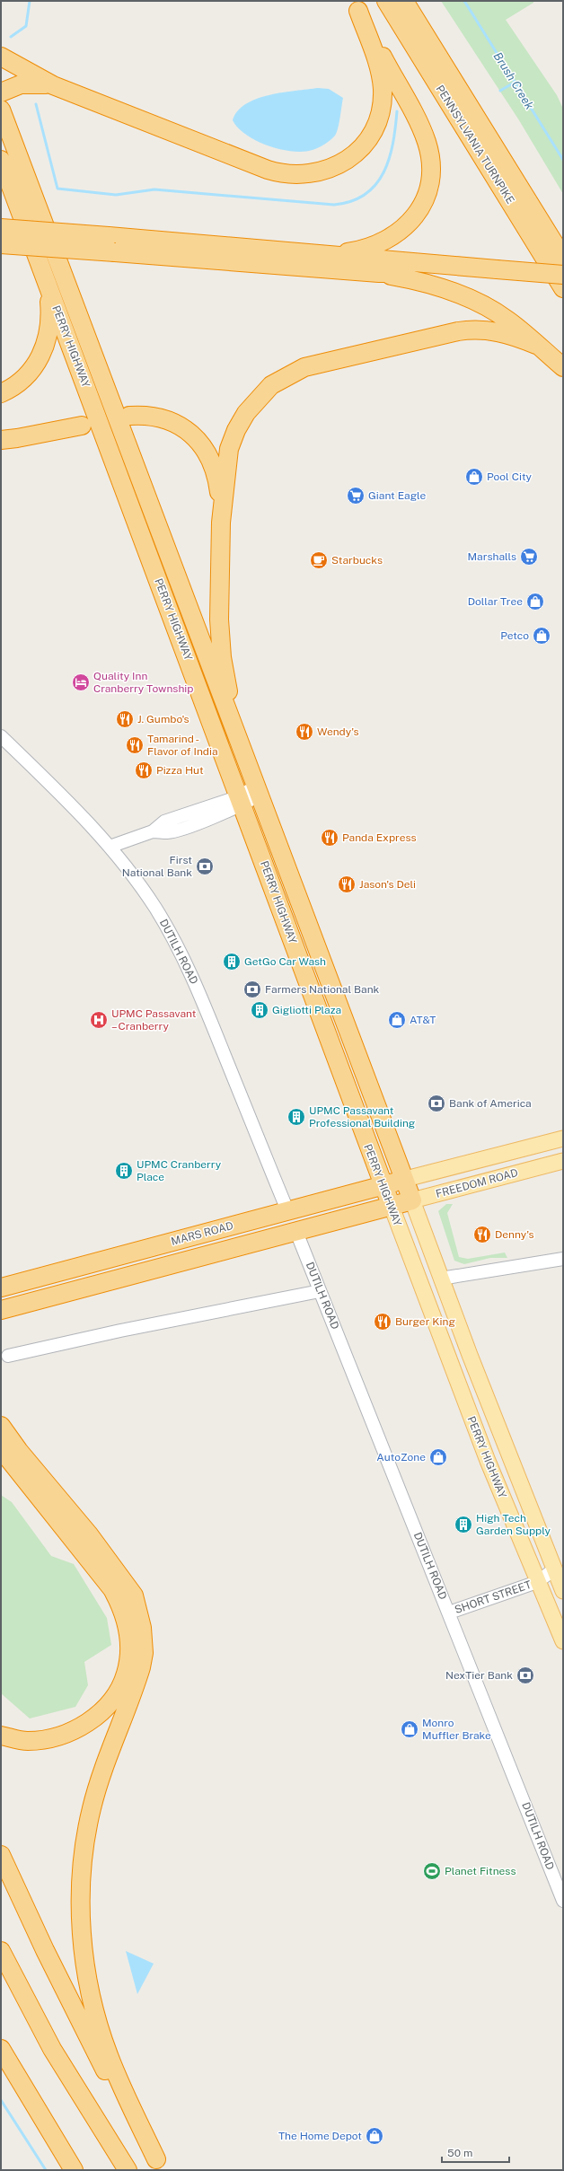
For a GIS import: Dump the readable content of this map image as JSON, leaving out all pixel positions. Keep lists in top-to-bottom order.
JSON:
{
  "streets": {
    "highway": [
      "PENNSYLVANIA TURNPIKE",
      "PERRY HIGHWAY",
      "FREEDOM ROAD",
      "MARS ROAD"
    ],
    "street": ["DUTILH ROAD", "SHORT STREET"]
  },
  "crossings": [
    ["PERRY HIGHWAY", "FREEDOM ROAD"],
    ["PERRY HIGHWAY", "MARS ROAD"],
    ["PERRY HIGHWAY", "SHORT STREET"],
    ["DUTILH ROAD", "MARS ROAD"],
    ["DUTILH ROAD", "SHORT STREET"],
    ["FREEDOM ROAD", "MARS ROAD"]
  ],
  "water": ["Brush Creek"],
  "places": {
    "shop": [
      "Pool City",
      "Dollar Tree",
      "Petco",
      "AT&T",
      "AutoZone",
      "Monro Muffler Brake",
      "The Home Depot"
    ],
    "supermarket": ["Giant Eagle", "Marshalls"],
    "cafe": ["Starbucks"],
    "hotel": ["Quality Inn Cranberry Township"],
    "restaurant": [
      "J. Gumbo's",
      "Wendy's",
      "Tamarind - Flavor of India",
      "Pizza Hut",
      "Panda Express",
      "Jason's Deli",
      "Denny's",
      "Burger King"
    ],
    "bank": [
      "First National Bank",
      "Farmers National Bank",
      "Bank of America",
      "NexTier Bank"
    ],
    "building": [
      "GetGo Car Wash",
      "Gigliotti Plaza",
      "UPMC Passavant Professional Building",
      "UPMC Cranberry Place",
      "High Tech Garden Supply"
    ],
    "hospital": ["UPMC Passavant – Cranberry"],
    "sports": ["Planet Fitness"]
  },
  "scale_bar": "50 m"
}
